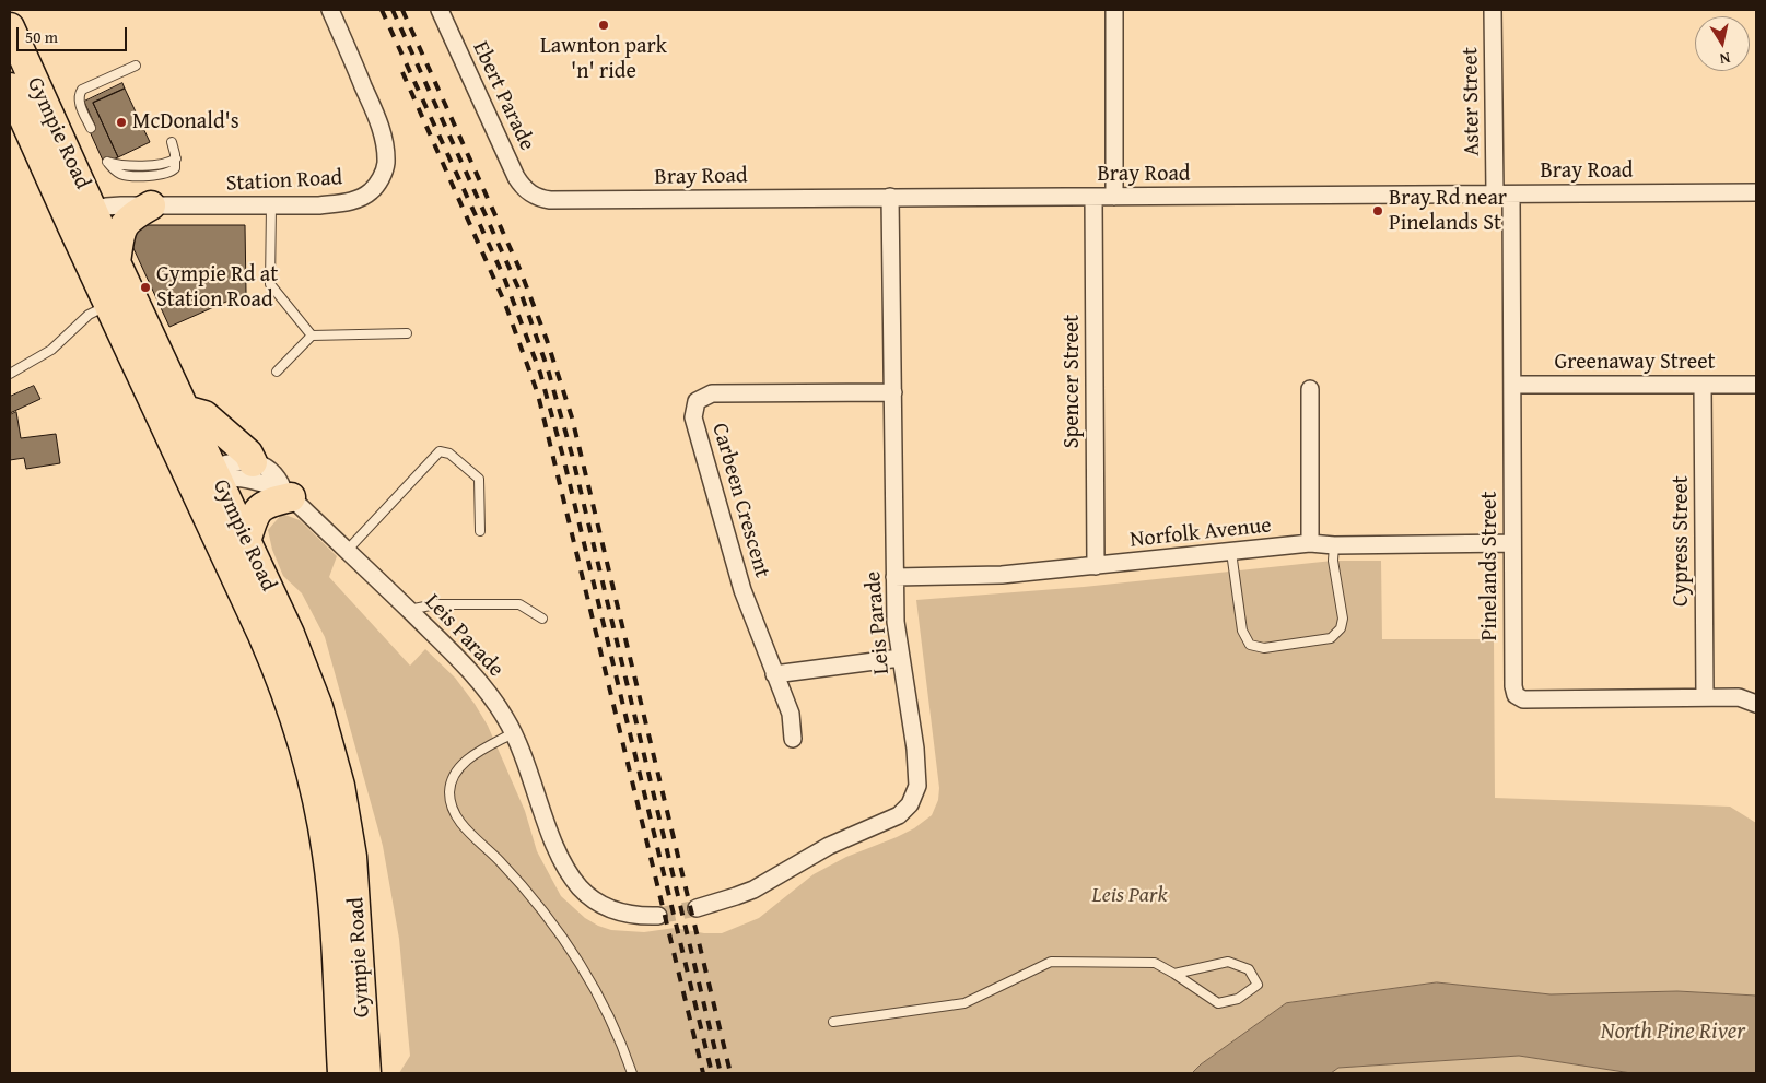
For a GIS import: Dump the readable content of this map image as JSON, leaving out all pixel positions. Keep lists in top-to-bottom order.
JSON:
{
  "streets": {
    "highway": ["Gympie Road"],
    "street": [
      "Ebert Parade",
      "Aster Street",
      "Bray Road",
      "Station Road",
      "Greenaway Street",
      "Spencer Street",
      "Carbeen Crescent",
      "Norfolk Avenue",
      "Cypress Street",
      "Pinelands Street",
      "Leis Parade"
    ]
  },
  "crossings": [
    ["Ebert Parade", "Bray Road"],
    ["Aster Street", "Bray Road"],
    ["Gympie Road", "Station Road"],
    ["Gympie Road", "Leis Parade"],
    ["Bray Road", "Spencer Street"],
    ["Bray Road", "Pinelands Street"],
    ["Bray Road", "Leis Parade"],
    ["Greenaway Street", "Cypress Street"],
    ["Greenaway Street", "Pinelands Street"],
    ["Spencer Street", "Norfolk Avenue"],
    ["Carbeen Crescent", "Leis Parade"],
    ["Norfolk Avenue", "Pinelands Street"],
    ["Norfolk Avenue", "Leis Parade"],
    ["Cypress Street", "Pinelands Street"]
  ],
  "water": ["North Pine River"],
  "parks": ["Leis Park"],
  "places": [
    "Lawnton park 'n' ride",
    "McDonald's",
    "Bray Rd near Pinelands St",
    "Gympie Rd at Station Road"
  ],
  "scale_bar": "50 m",
  "north": "bottom"
}
